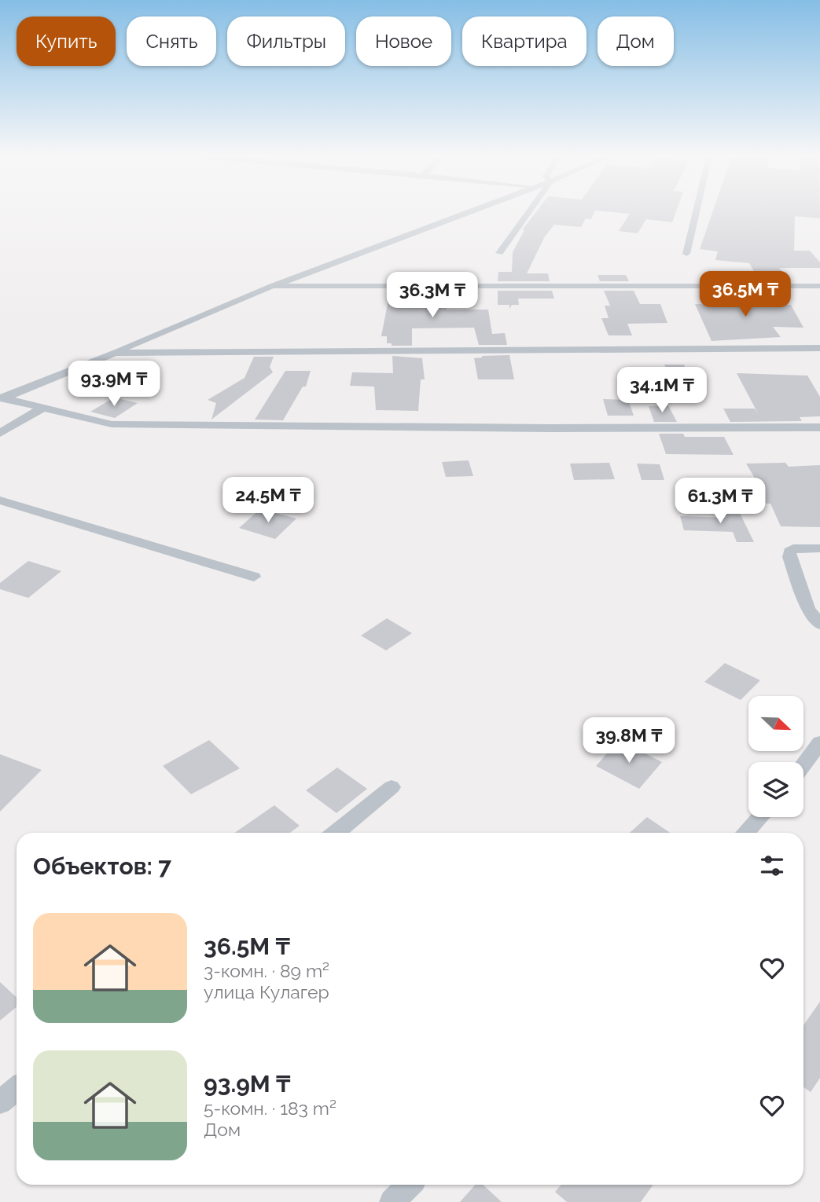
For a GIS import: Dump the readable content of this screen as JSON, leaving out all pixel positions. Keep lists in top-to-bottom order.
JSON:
{
  "north": "bottom right",
  "page": {
    "chip": [
      "Купить",
      "Снять",
      "Фильтры",
      "Новое",
      "Квартира",
      "Дом"
    ],
    "price": [
      "36.5M ₸",
      "36.3M ₸",
      "93.9M ₸",
      "34.1M ₸",
      "24.5M ₸",
      "61.3M ₸",
      "39.8M ₸"
    ],
    "heading": "Объектов: 7",
    "list": [
      {
        "name": "36.5M ₸",
        "note": "3-комн. · 89 m² · улица Кулагер"
      },
      {
        "name": "93.9M ₸",
        "note": "5-комн. · 183 m² · Дом"
      }
    ]
  }
}
